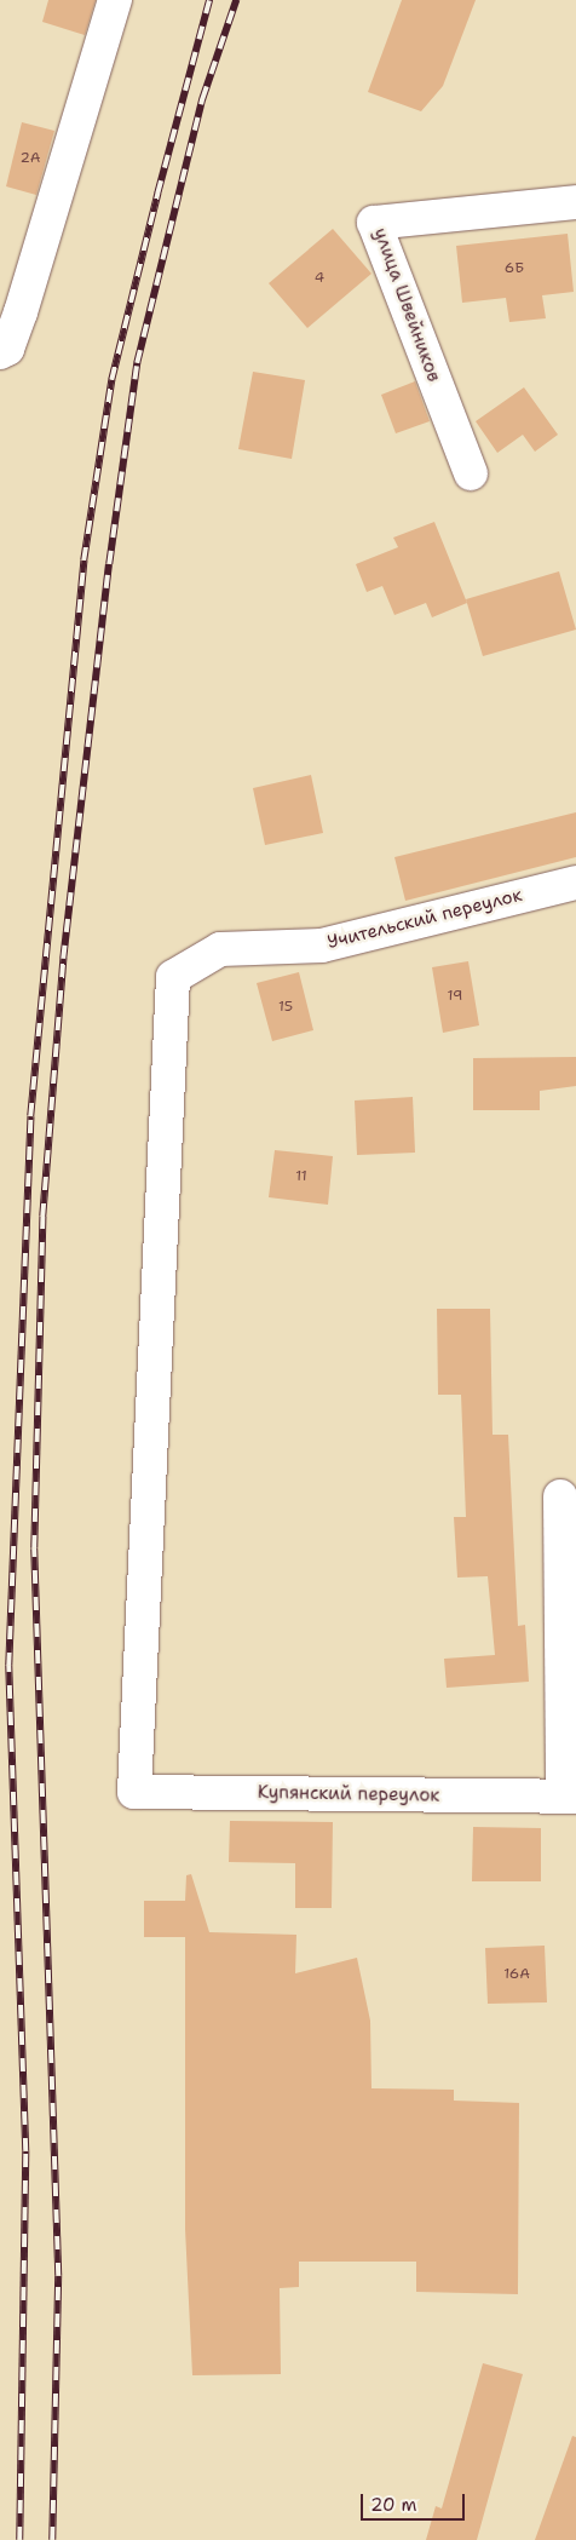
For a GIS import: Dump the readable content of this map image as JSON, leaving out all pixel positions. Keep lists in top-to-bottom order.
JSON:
{
  "streets": {
    "street": ["улица Швейников", "Учительский переулок", "Купянский переулок"]
  },
  "crossings": [
    ["Учительский переулок", "Купянский переулок"]
  ],
  "house_numbers": [
    "2А",
    "6Б",
    "4",
    "19",
    "15",
    "11",
    "16А"
  ],
  "scale_bar": "20 m"
}
